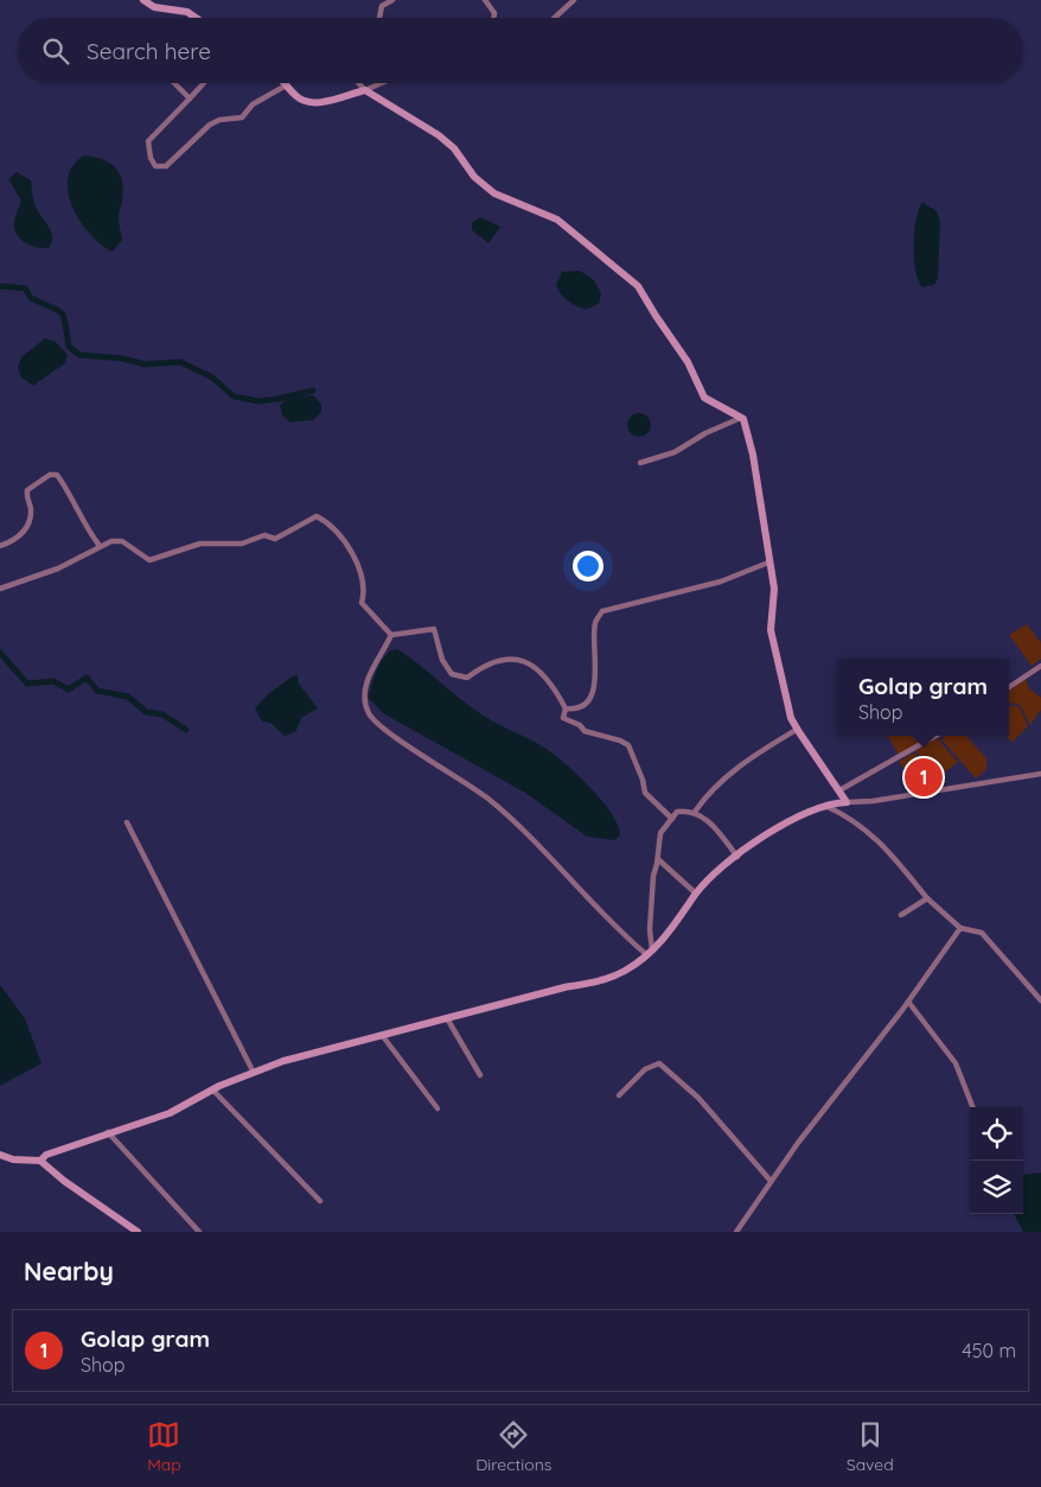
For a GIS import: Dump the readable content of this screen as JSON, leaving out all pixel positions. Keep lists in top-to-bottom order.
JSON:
{
  "page": {
    "search": "Search here",
    "popup": ["Golap gram", "Shop"],
    "pins": "1",
    "heading": "Nearby",
    "list": [
      {
        "mark": "1",
        "name": "Golap gram",
        "note": "Shop",
        "value": "450 m"
      }
    ],
    "nav": ["Map", "Directions", "Saved"]
  }
}
